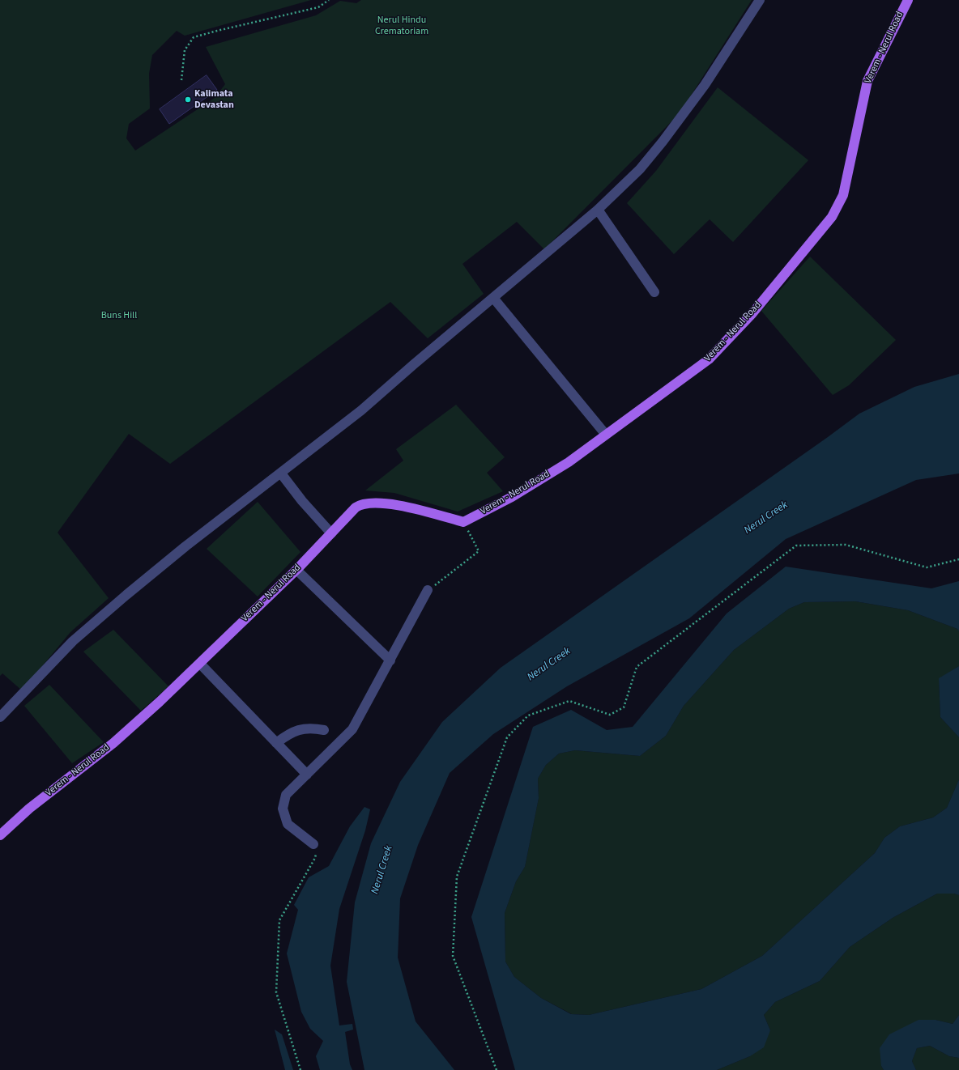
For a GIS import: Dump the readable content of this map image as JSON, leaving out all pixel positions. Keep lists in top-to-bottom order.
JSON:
{
  "streets": {
    "main road": ["Verem - Nerul Road"]
  },
  "water": ["Nerul Creek"],
  "parks": ["Nerul Hindu Crematoriam", "Buns Hill"],
  "places": ["Kalimata Devastan"]
}
